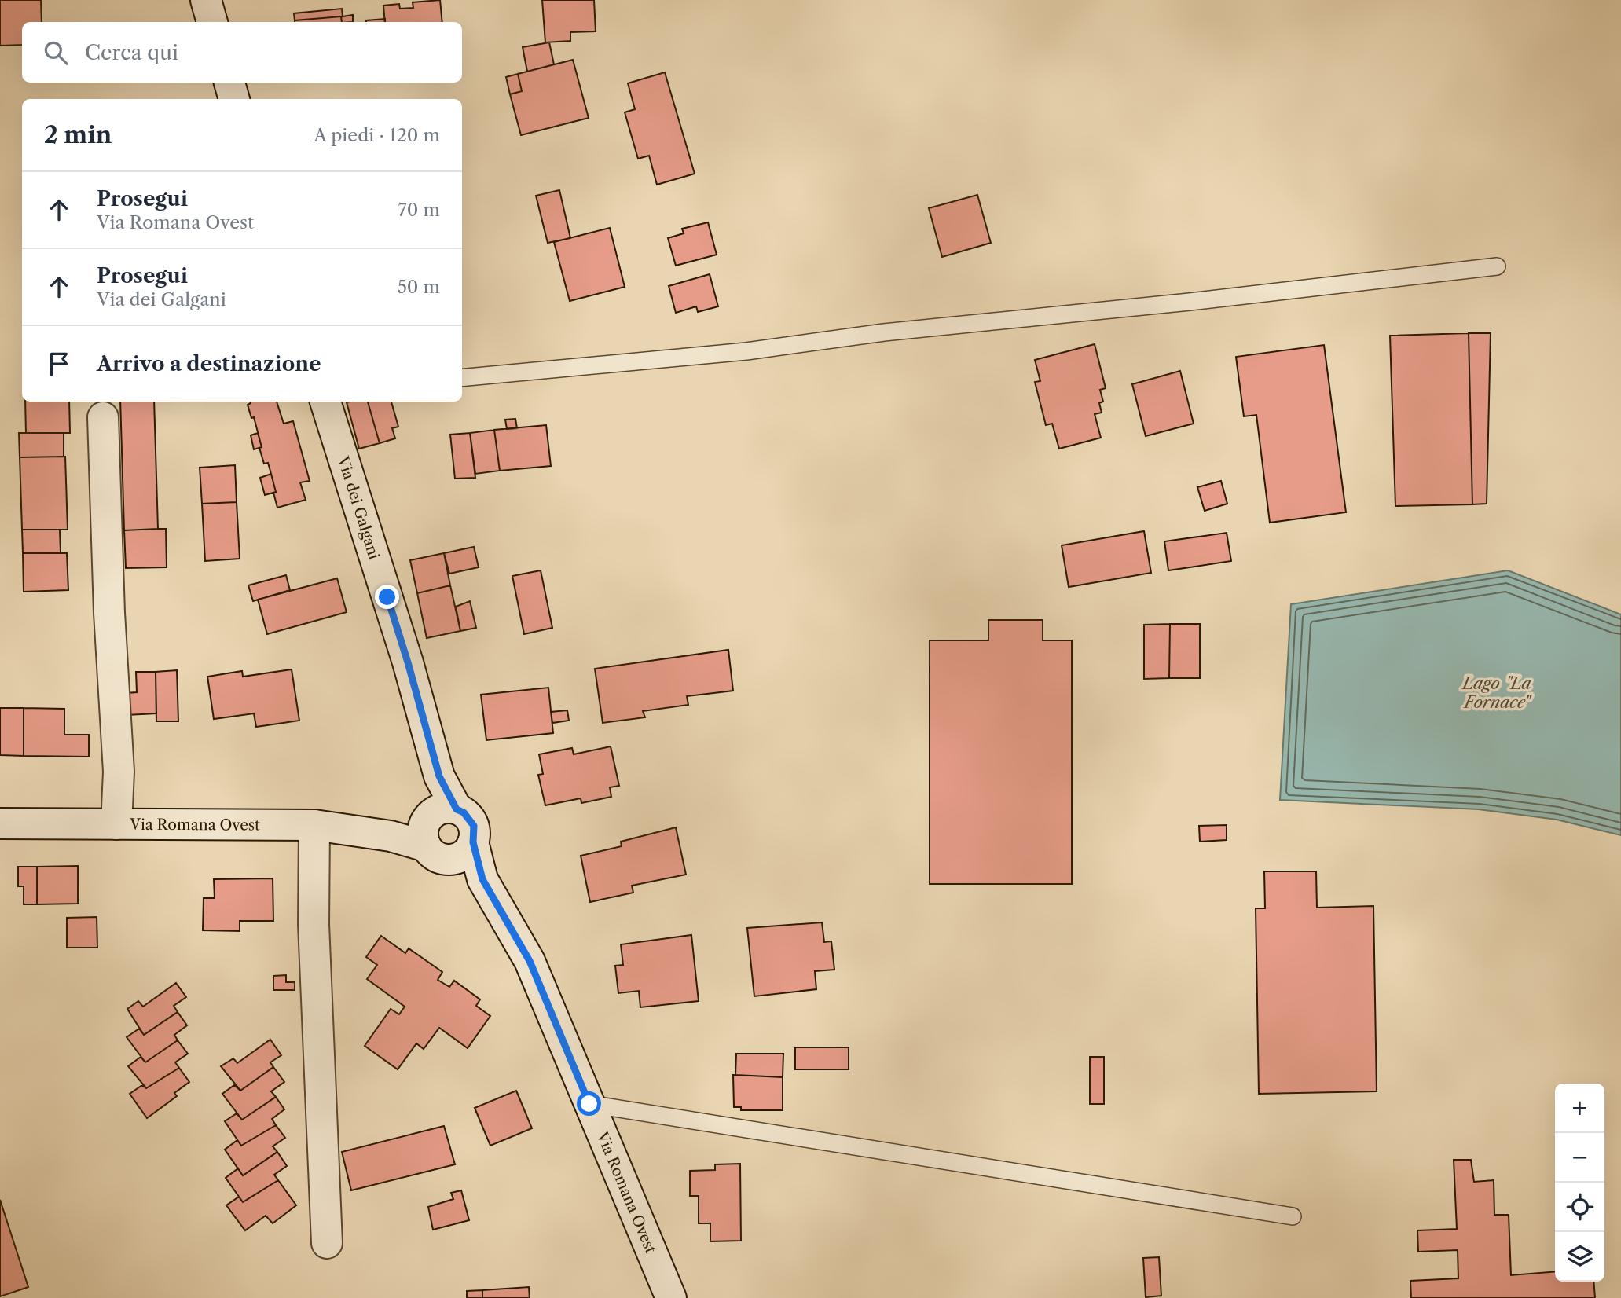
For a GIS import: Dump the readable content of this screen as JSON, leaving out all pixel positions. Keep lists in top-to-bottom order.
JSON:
{
  "streets": {
    "street": ["Via dei Galgani", "Via Romana Ovest"]
  },
  "crossings": [
    ["Via dei Galgani", "Via Romana Ovest"]
  ],
  "water": ["Lago \"La Fornace\""],
  "page": {
    "search": "Cerca qui",
    "heading": ["2 min", "A piedi · 120 m"],
    "list": [
      ["Prosegui", "Via Romana Ovest", "70 m"],
      ["Prosegui", "Via dei Galgani", "50 m"],
      "Arrivo a destinazione"
    ],
    "map_buttons": ["+", "−"]
  }
}
